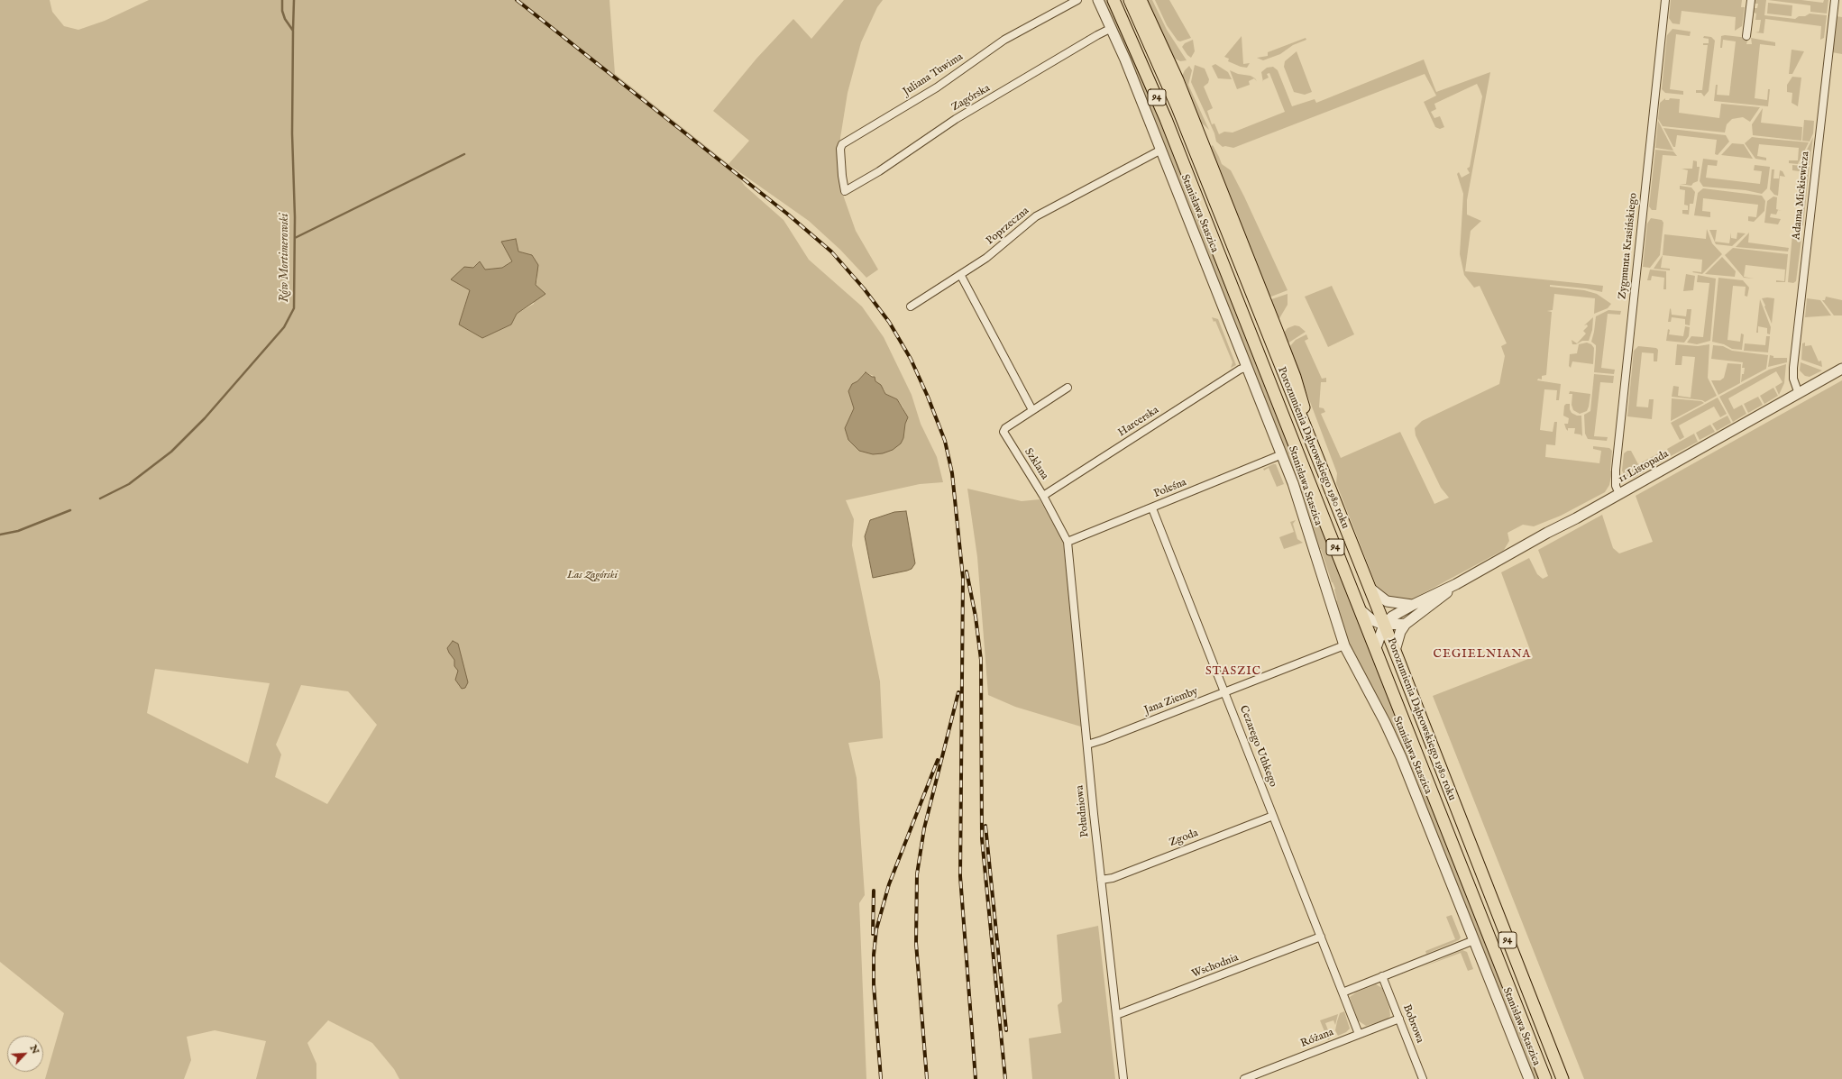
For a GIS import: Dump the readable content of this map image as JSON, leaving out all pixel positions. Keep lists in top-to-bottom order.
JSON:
{
  "streets": {
    "main road": ["94", "Porozumienia Dąbrowskiego 1980 roku"],
    "street": [
      "Juliana Tuwima",
      "Zagórska",
      "Adama Mickiewicza",
      "Stanisława Staszica",
      "Poprzeczna",
      "Zygmunta Krasińskiego",
      "Harcerska",
      "Szklana",
      "11 Listopada",
      "Poleśna",
      "Jana Ziemby",
      "Cezarego Uthkego",
      "Południowa",
      "Zgoda",
      "Wschodnia",
      "Bobrowa",
      "Różana"
    ]
  },
  "crossings": [
    ["Juliana Tuwima", "Zagórska"],
    ["Zagórska", "Stanisława Staszica"],
    ["Adama Mickiewicza", "11 Listopada"],
    ["Stanisława Staszica", "Poprzeczna"],
    ["Stanisława Staszica", "Harcerska"],
    ["Stanisława Staszica", "Poleśna"],
    ["Stanisława Staszica", "Jana Ziemby"],
    ["Zygmunta Krasińskiego", "11 Listopada"],
    ["Harcerska", "Szklana"],
    ["Porozumienia Dąbrowskiego 1980 roku", "11 Listopada"],
    ["Szklana", "Poleśna"],
    ["Szklana", "Południowa"],
    ["Poleśna", "Cezarego Uthkego"],
    ["Poleśna", "Południowa"],
    ["Jana Ziemby", "Cezarego Uthkego"],
    ["Jana Ziemby", "Południowa"],
    ["Cezarego Uthkego", "Zgoda"],
    ["Cezarego Uthkego", "Wschodnia"],
    ["Cezarego Uthkego", "Różana"],
    ["Południowa", "Zgoda"],
    ["Południowa", "Wschodnia"],
    ["Bobrowa", "Różana"]
  ],
  "districts": ["CEGIELNIANA", "STASZIC"],
  "water": ["Rów Mortimerowski"],
  "parks": ["Las Zagórski"],
  "north": "top right"
}
